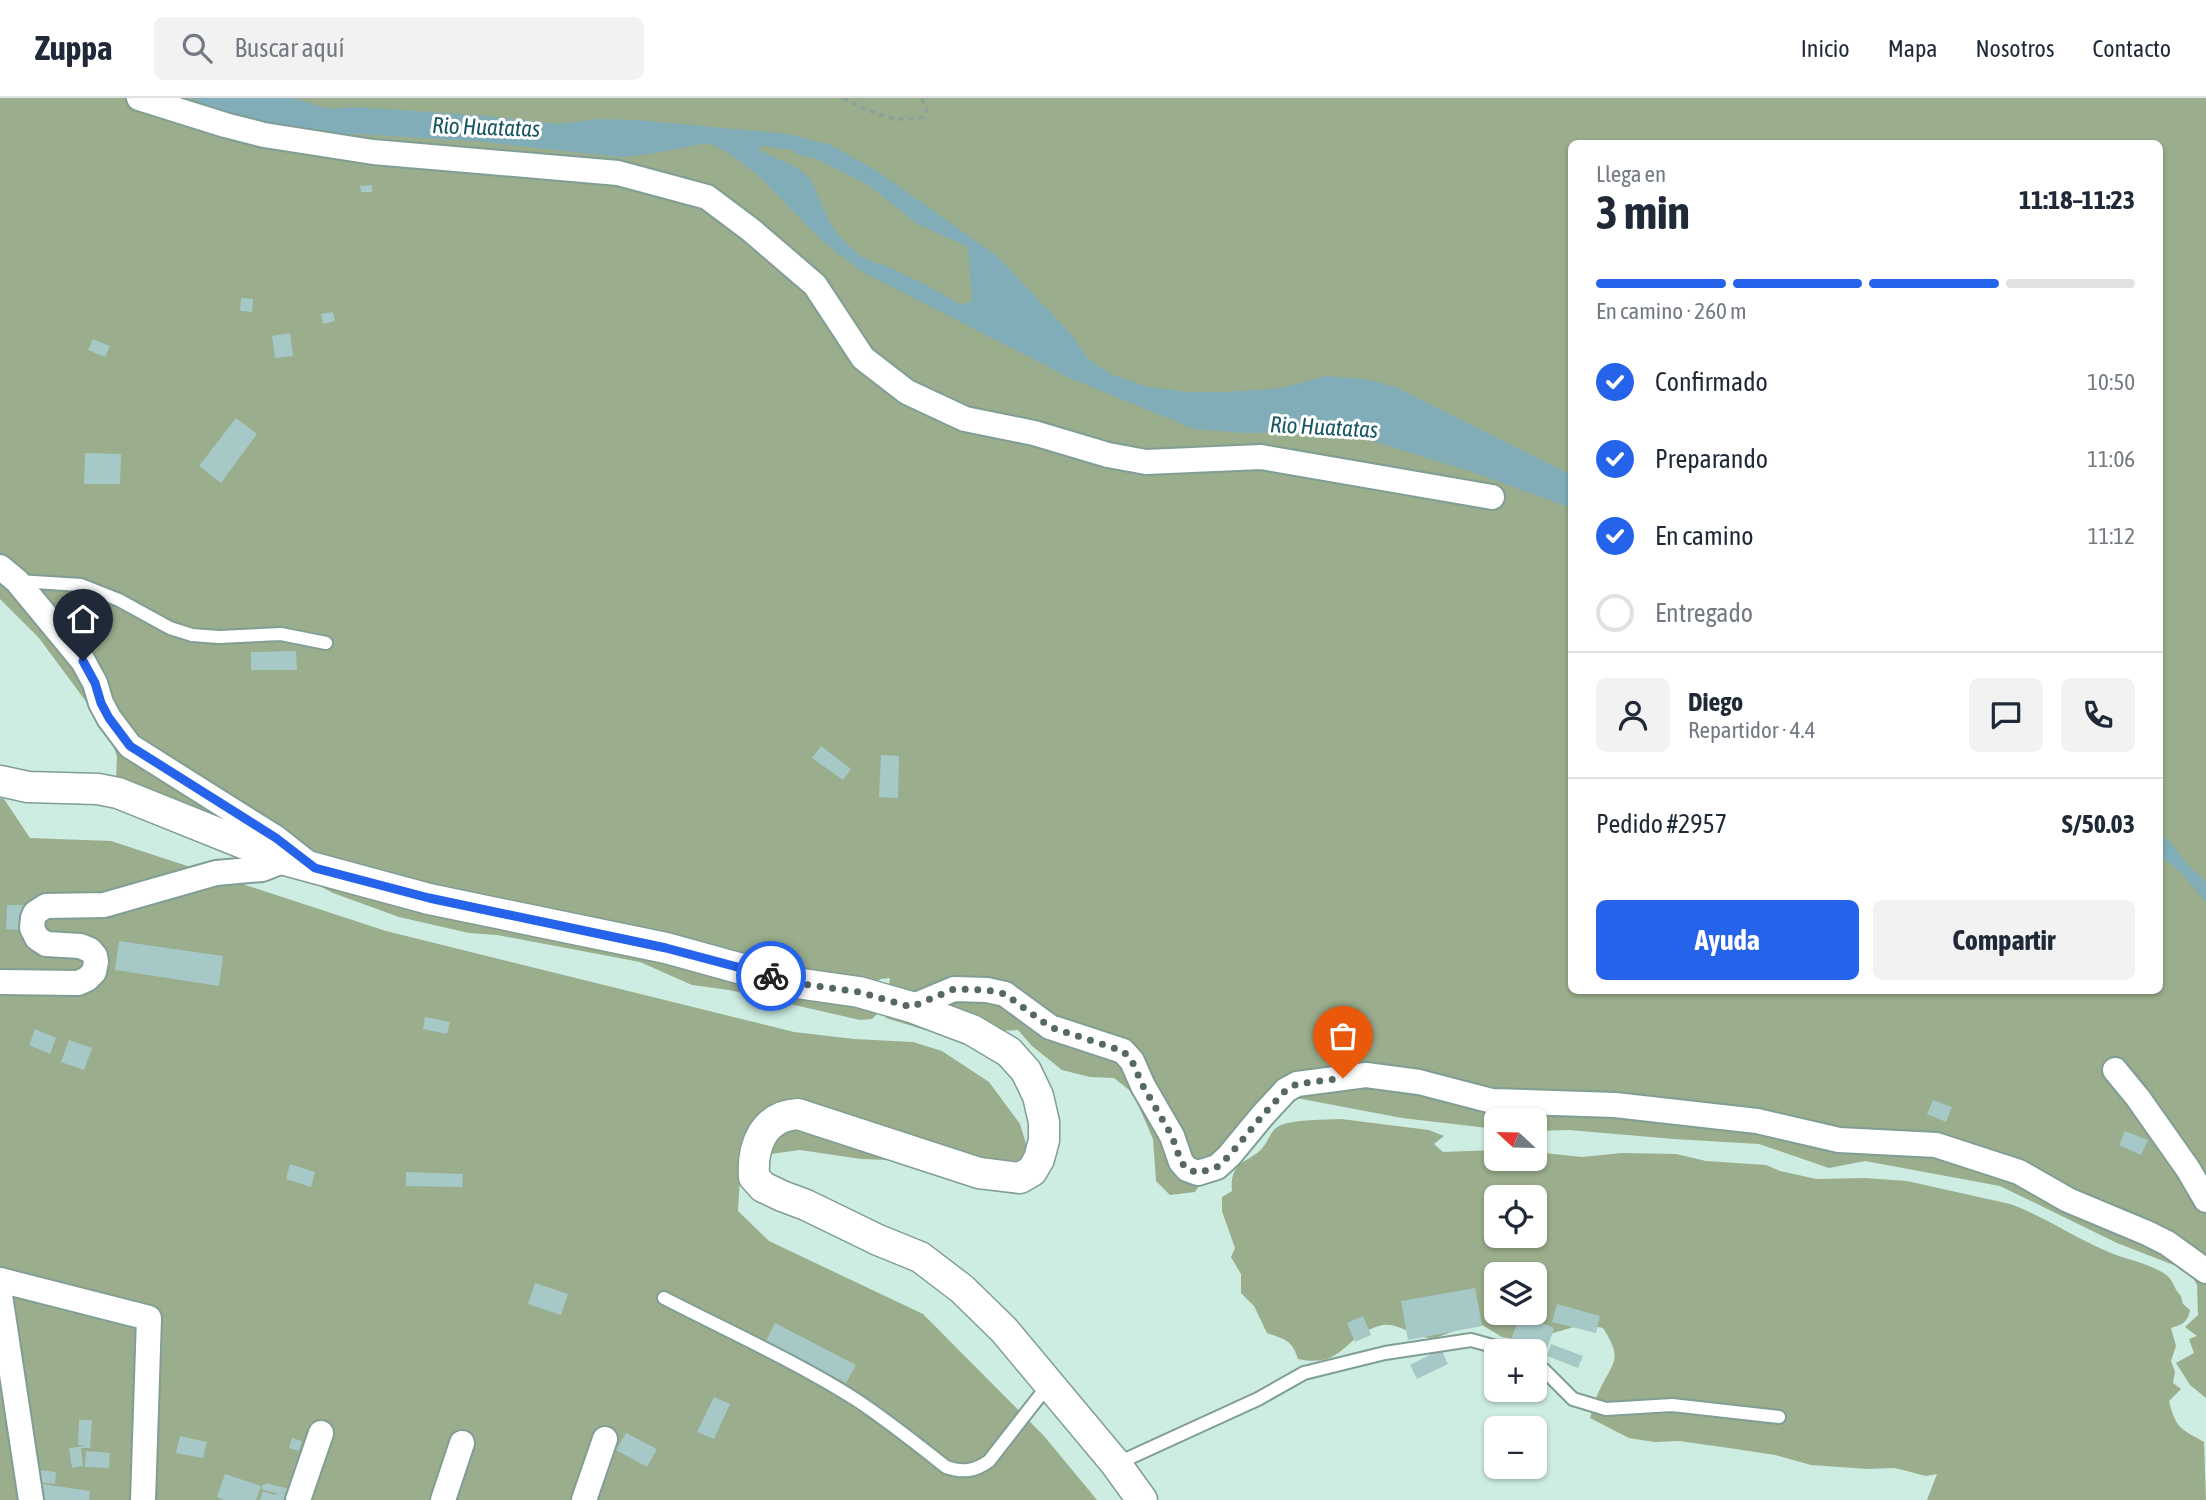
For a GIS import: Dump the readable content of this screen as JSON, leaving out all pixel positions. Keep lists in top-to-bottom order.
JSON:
{
  "water": ["Rio Huatatas"],
  "north": "left",
  "page": {
    "header": "Zuppa",
    "search": "Buscar aquí",
    "nav": [
      "Inicio",
      "Mapa",
      "Nosotros",
      "Contacto"
    ],
    "heading": ["3 min", "Llega en", "11:18–11:23"],
    "panel": [
      "Diego",
      "Repartidor · 4.4",
      "Pedido #2957",
      "S/50.03"
    ],
    "bar": "En camino · 260 m",
    "list": [
      ["Confirmado", "10:50"],
      ["Preparando", "11:06"],
      ["En camino", "11:12"],
      "Entregado"
    ],
    "buttons": ["Ayuda", "Compartir"],
    "map_buttons": ["+", "−"]
  }
}
